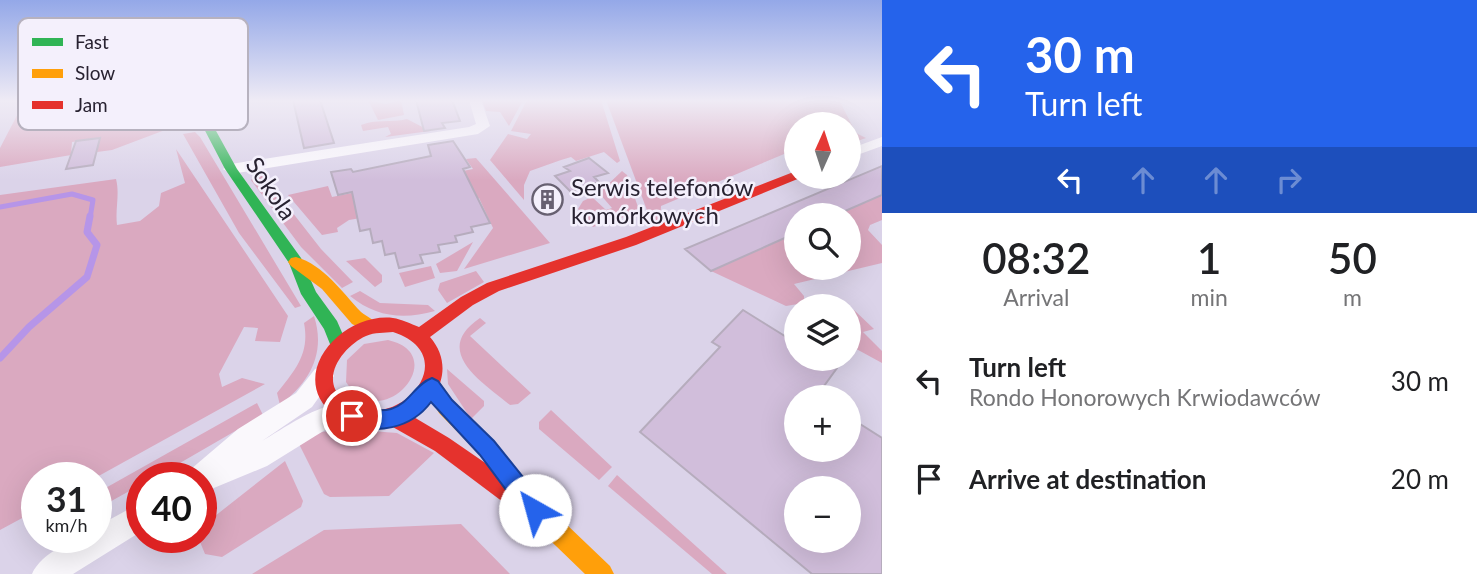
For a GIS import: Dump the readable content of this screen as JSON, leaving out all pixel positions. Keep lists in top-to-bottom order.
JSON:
{
  "streets": {
    "street": ["Sokola"]
  },
  "places": {
    "building": ["Serwis telefonów komórkowych"]
  },
  "legend": ["Fast", "Slow", "Jam"],
  "north": "top",
  "page": {
    "turn": ["30 m", "Turn left"],
    "map_buttons": ["+", "−"],
    "eta": [
      "08:32",
      "Arrival",
      "1",
      "min",
      "50",
      "m"
    ],
    "list": [
      {
        "name": "Turn left",
        "note": "Rondo Honorowych Krwiodawców",
        "value": "30 m"
      },
      {
        "name": "Arrive at destination",
        "value": "20 m"
      }
    ],
    "speed": "31 km/h",
    "limit": "40"
  }
}
